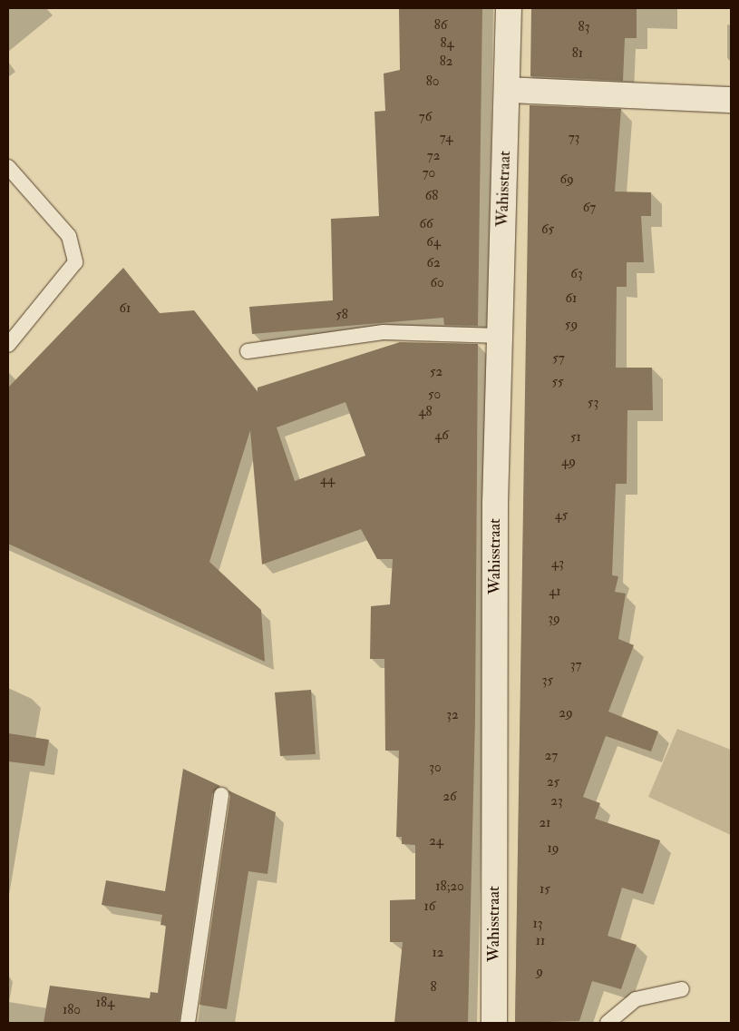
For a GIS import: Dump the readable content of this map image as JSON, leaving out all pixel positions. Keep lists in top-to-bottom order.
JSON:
{
  "streets": {
    "street": ["Wahisstraat"]
  },
  "house_numbers": [
    "86",
    "83",
    "84",
    "81",
    "82",
    "80",
    "76",
    "74",
    "73",
    "72",
    "70",
    "69",
    "68",
    "67",
    "66",
    "65",
    "64",
    "62",
    "63",
    "60",
    "61",
    "61",
    "58",
    "59",
    "57",
    "52",
    "55",
    "50",
    "53",
    "48",
    "46",
    "51",
    "49",
    "44",
    "45",
    "43",
    "41",
    "39",
    "37",
    "35",
    "29",
    "32",
    "27",
    "30",
    "25",
    "26",
    "23",
    "21",
    "24",
    "19",
    "18;20",
    "15",
    "16",
    "13",
    "11",
    "12",
    "9",
    "8",
    "184",
    "180"
  ]
}
